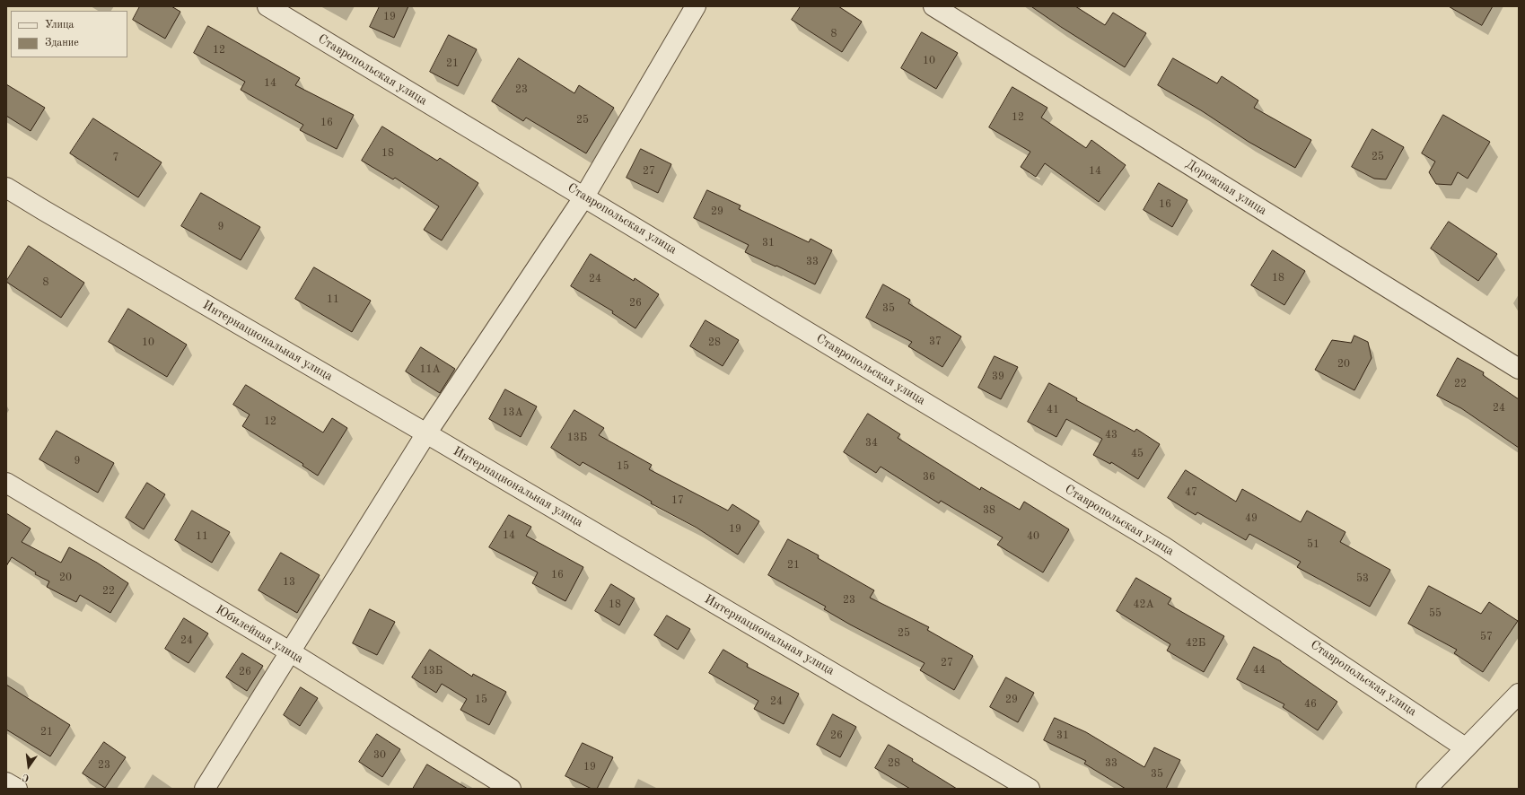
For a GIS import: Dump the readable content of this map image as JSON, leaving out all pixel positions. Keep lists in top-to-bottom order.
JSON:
{
  "streets": {
    "street": [
      "Ставропольская улица",
      "Дорожная улица",
      "Интернациональная улица",
      "Юбилейная улица"
    ]
  },
  "house_numbers": [
    "19",
    "8",
    "12",
    "10",
    "21",
    "14",
    "23",
    "12",
    "25",
    "16",
    "18",
    "25",
    "7",
    "27",
    "14",
    "16",
    "29",
    "9",
    "31",
    "33",
    "18",
    "24",
    "8",
    "11",
    "26",
    "35",
    "37",
    "10",
    "28",
    "20",
    "11А",
    "39",
    "22",
    "24",
    "41",
    "13А",
    "12",
    "43",
    "13Б",
    "34",
    "45",
    "9",
    "15",
    "36",
    "47",
    "17",
    "38",
    "49",
    "19",
    "14",
    "11",
    "40",
    "51",
    "21",
    "16",
    "20",
    "53",
    "13",
    "22",
    "23",
    "18",
    "42А",
    "55",
    "25",
    "57",
    "24",
    "42Б",
    "27",
    "44",
    "13Б",
    "26",
    "15",
    "29",
    "24",
    "46",
    "21",
    "26",
    "31",
    "30",
    "28",
    "33",
    "23",
    "19",
    "35"
  ],
  "legend": ["Улица", "Здание"],
  "north": "bottom"
}
